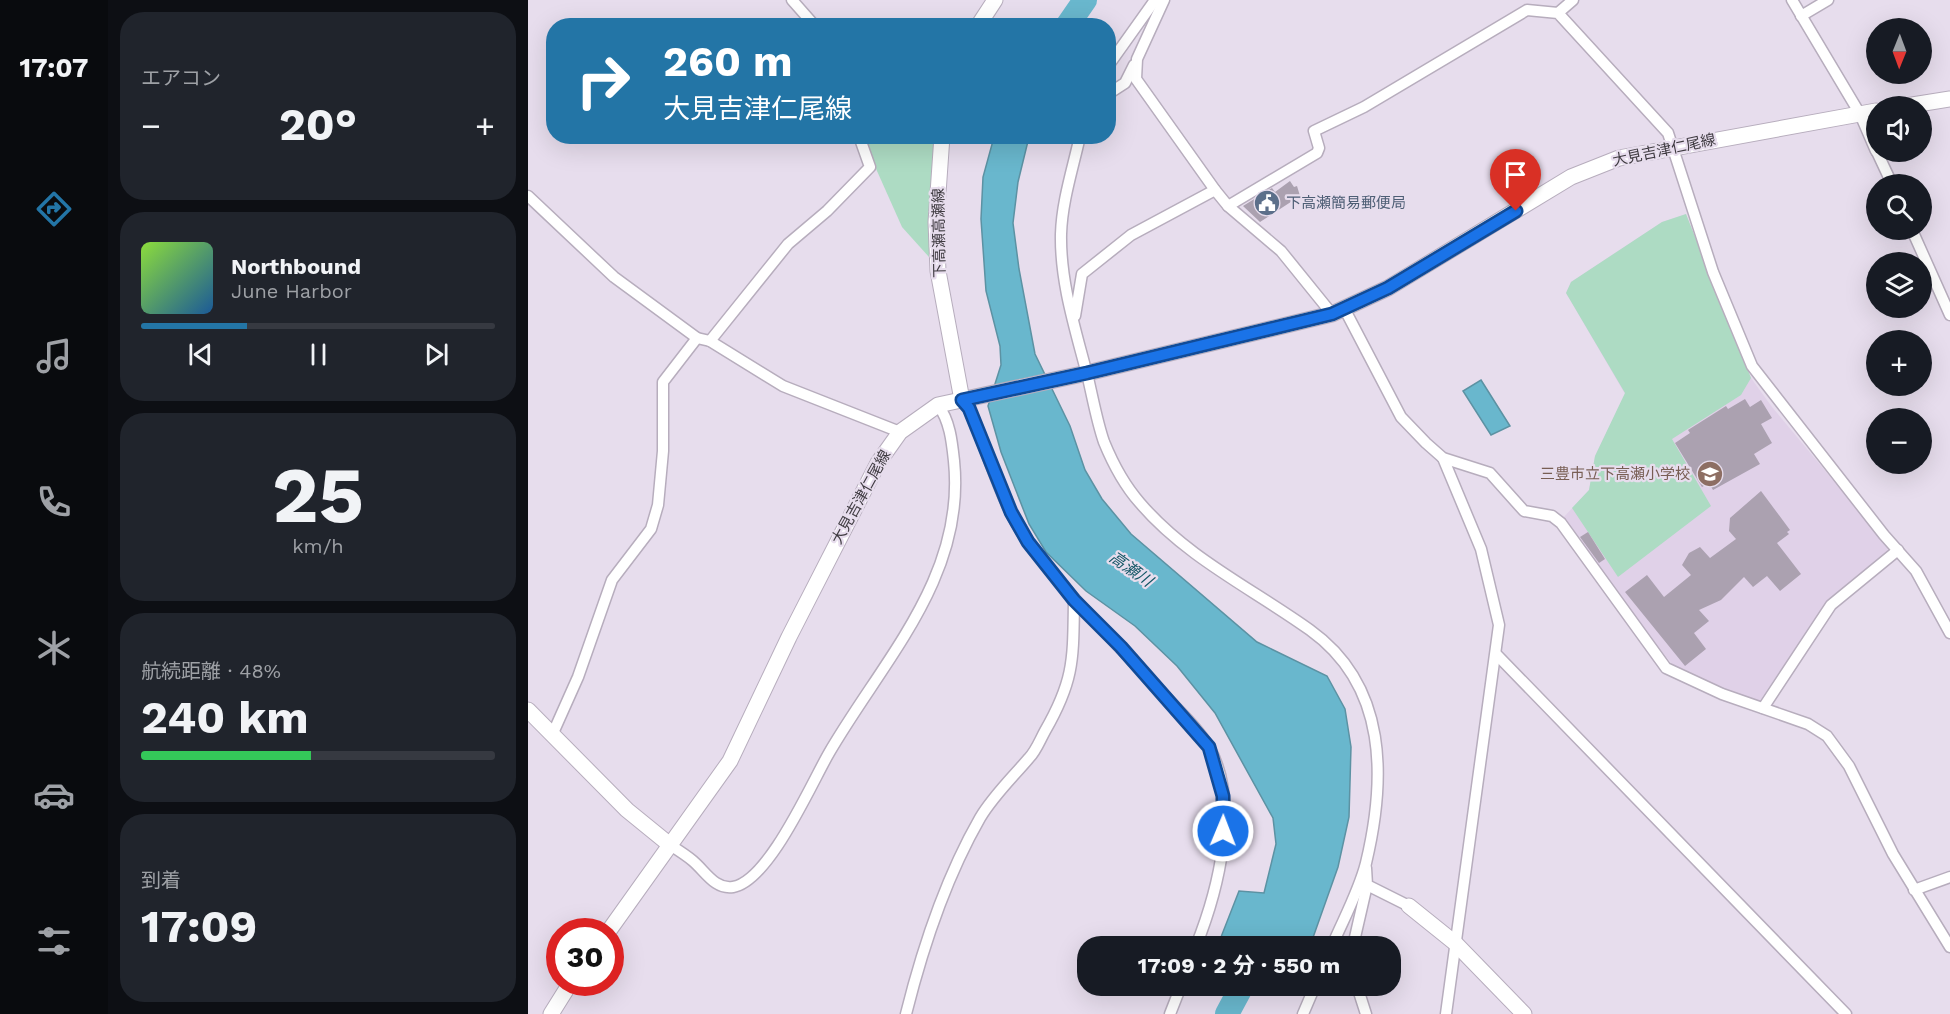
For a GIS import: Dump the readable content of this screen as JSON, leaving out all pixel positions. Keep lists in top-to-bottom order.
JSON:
{
  "streets": {
    "main road": ["大見吉津仁尾線", "下高瀬高瀬線"]
  },
  "crossings": [
    ["大見吉津仁尾線", "下高瀬高瀬線"]
  ],
  "water": ["高瀬川"],
  "places": {
    "public building": ["下高瀬簡易郵便局"],
    "school or university": ["三豊市立下高瀬小学校"]
  },
  "north": "bottom",
  "page": {
    "tabs": "17:07",
    "tile": [
      "エアコン",
      ["25", "km/h"],
      ["航続距離 · 48%", "240 km"],
      ["到着", "17:09"]
    ],
    "map_buttons": ["+", "−"],
    "turn": ["260 m", "大見吉津仁尾線"],
    "heat": ["−", "20°", "+"],
    "song": ["Northbound", "June Harbor"],
    "limit": "30",
    "trip": "17:09 · 2 分 · 550 m"
  }
}
